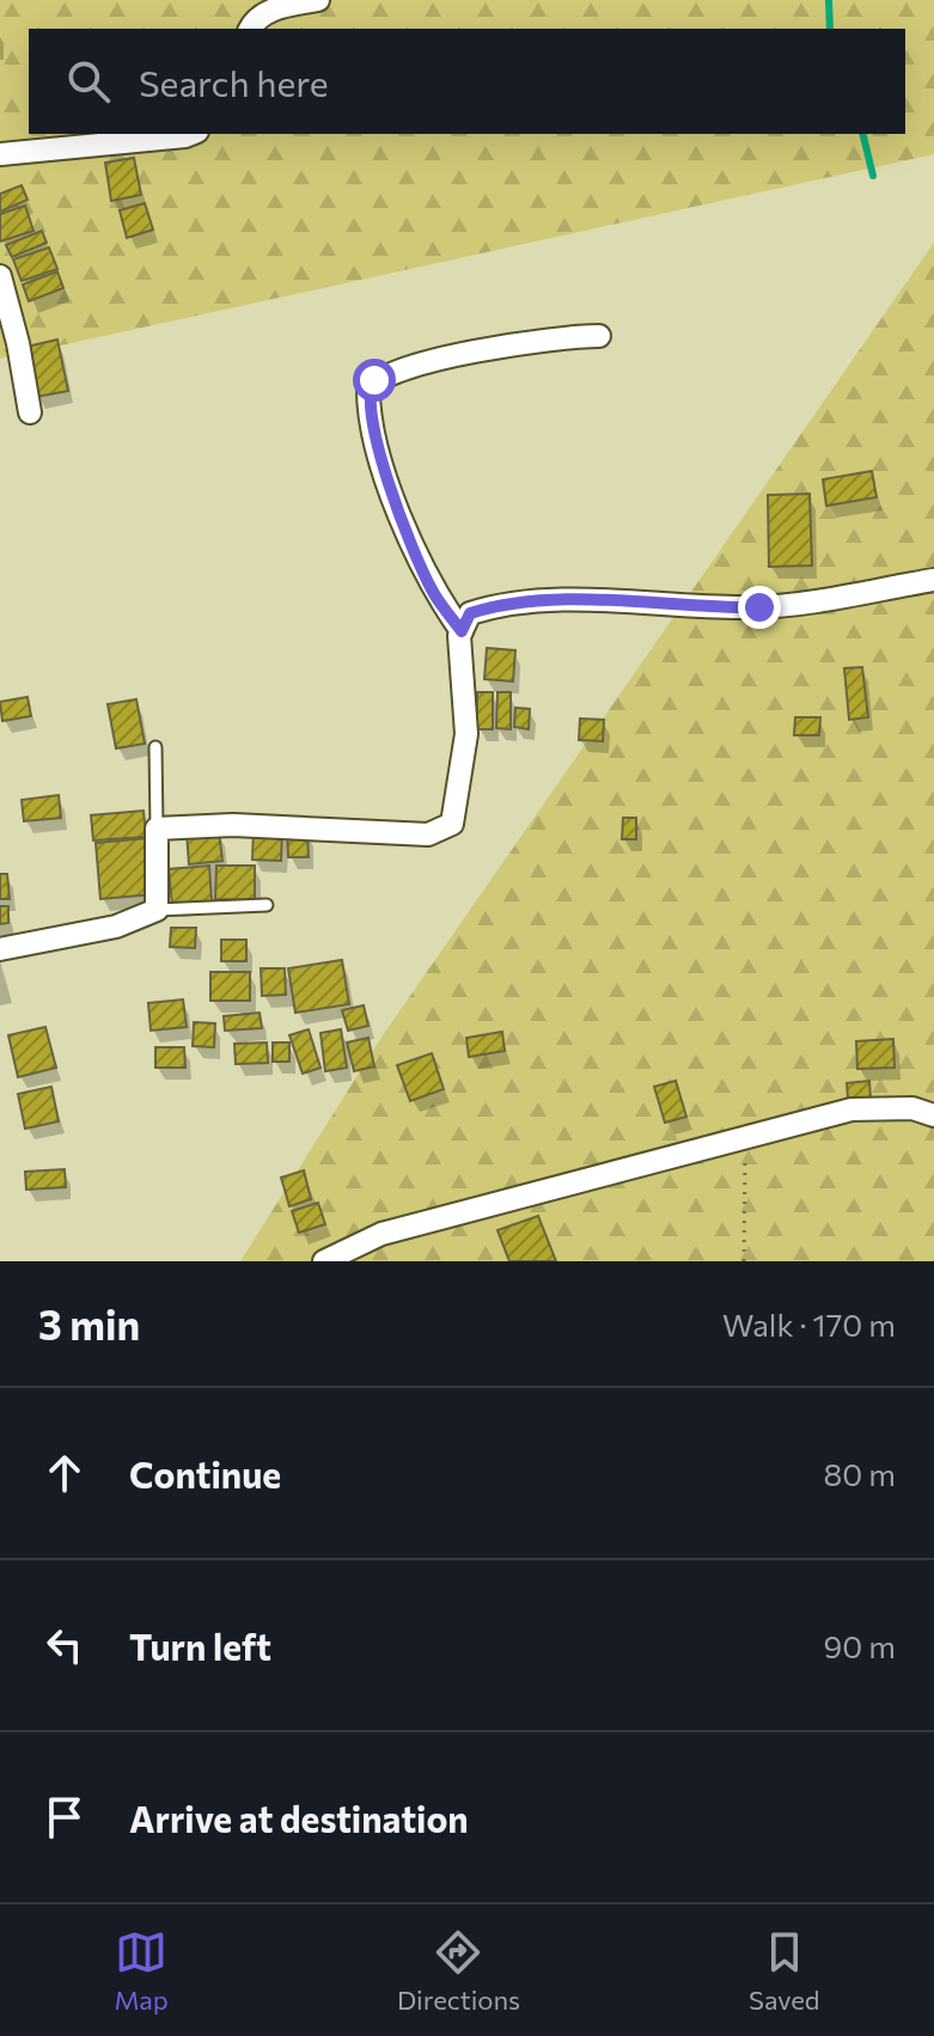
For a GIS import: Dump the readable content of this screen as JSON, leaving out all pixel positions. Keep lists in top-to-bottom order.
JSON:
{
  "page": {
    "search": "Search here",
    "heading": ["3 min", "Walk · 170 m"],
    "list": [
      ["Continue", "80 m"],
      ["Turn left", "90 m"],
      "Arrive at destination"
    ],
    "nav": ["Map", "Directions", "Saved"]
  }
}
